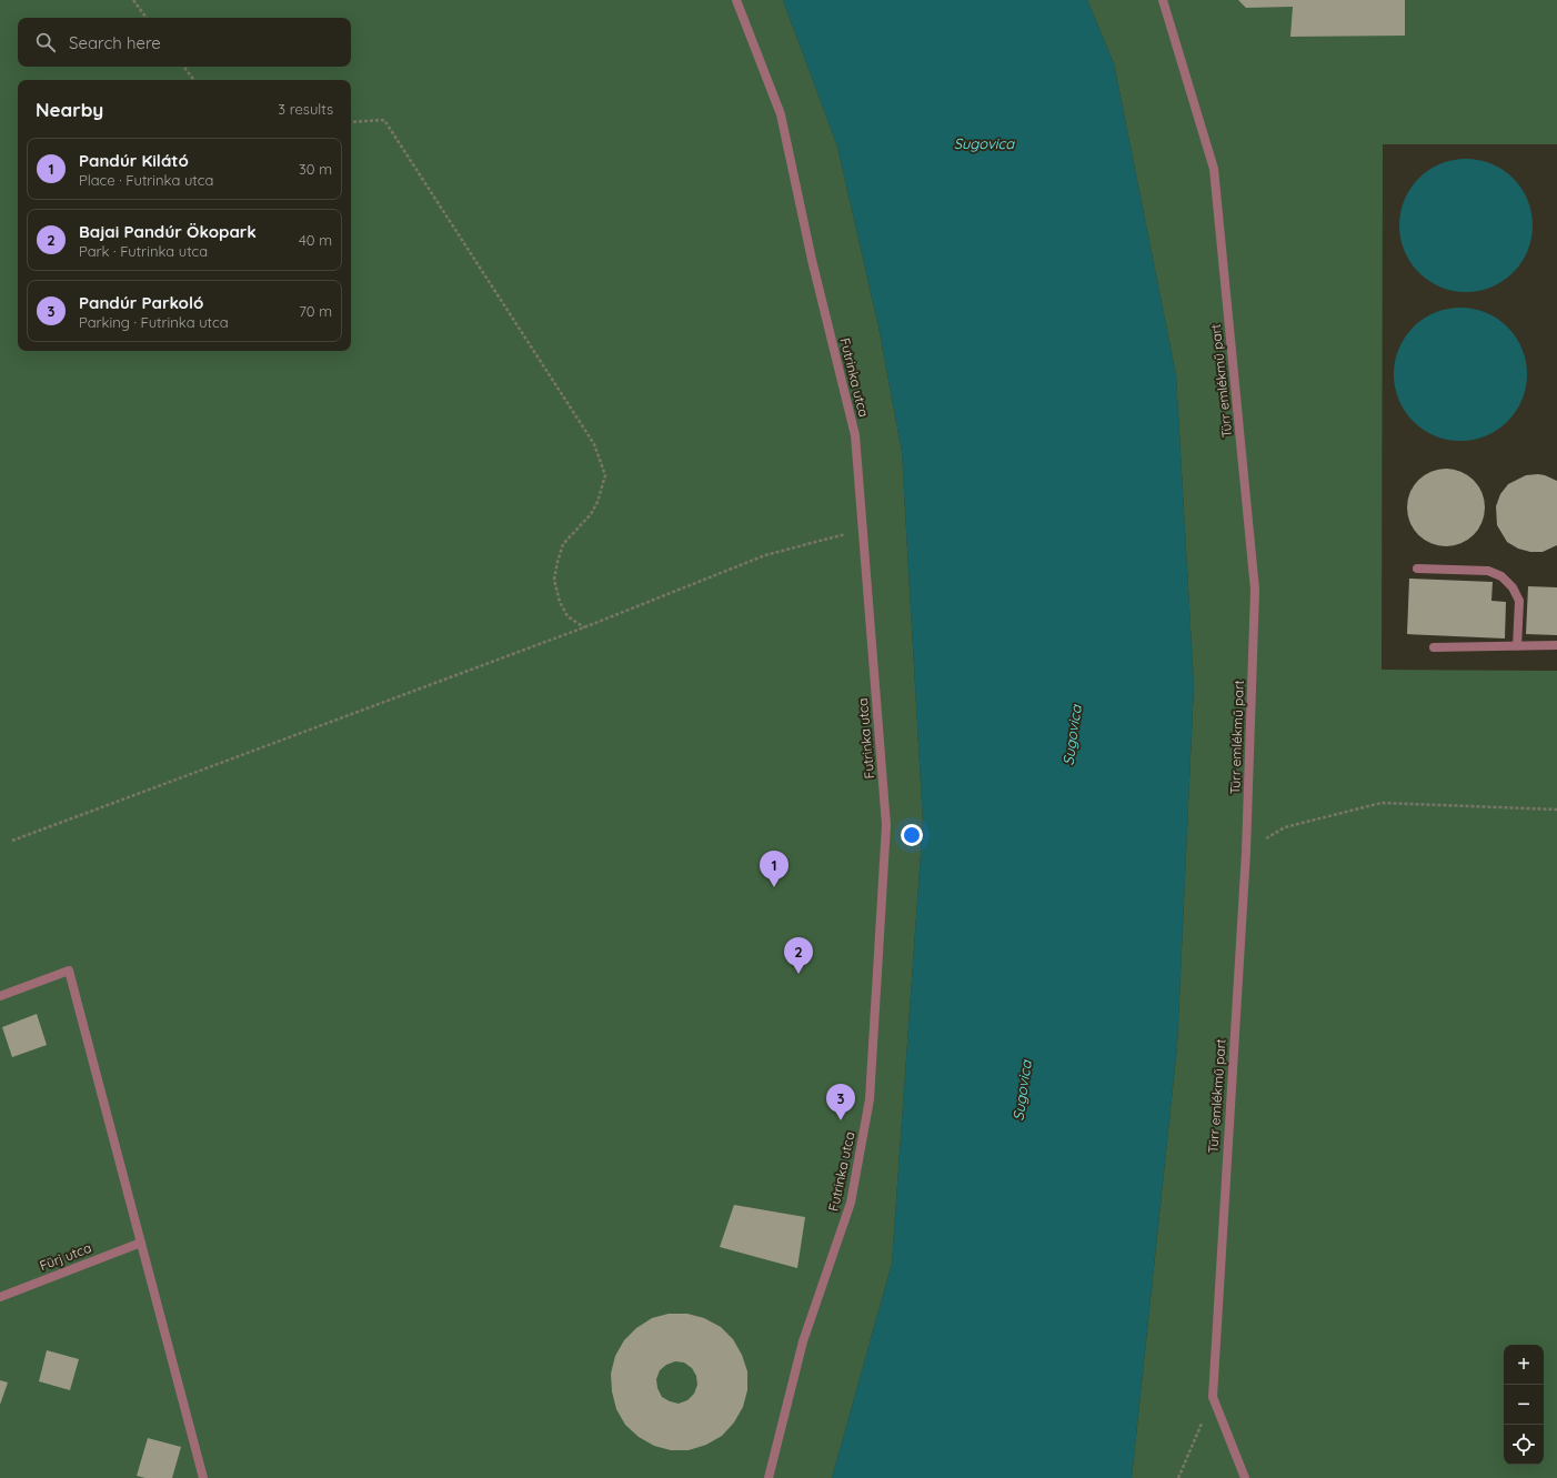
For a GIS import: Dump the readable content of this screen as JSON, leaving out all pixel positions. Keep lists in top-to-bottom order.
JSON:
{
  "streets": {
    "street": ["Futrinka utca", "Türr emlékmű part", "Fürj utca"]
  },
  "water": ["Sugovica"],
  "page": {
    "search": "Search here",
    "heading": ["Nearby", "3 results"],
    "list": [
      {
        "mark": "1",
        "name": "Pandúr Kilátó",
        "note": "Place · Futrinka utca",
        "value": "30 m"
      },
      {
        "mark": "2",
        "name": "Bajai Pandúr Ökopark",
        "note": "Park · Futrinka utca",
        "value": "40 m"
      },
      {
        "mark": "3",
        "name": "Pandúr Parkoló",
        "note": "Parking · Futrinka utca",
        "value": "70 m"
      }
    ],
    "pins": ["1", "2", "3"],
    "map_buttons": ["+", "−"]
  }
}
